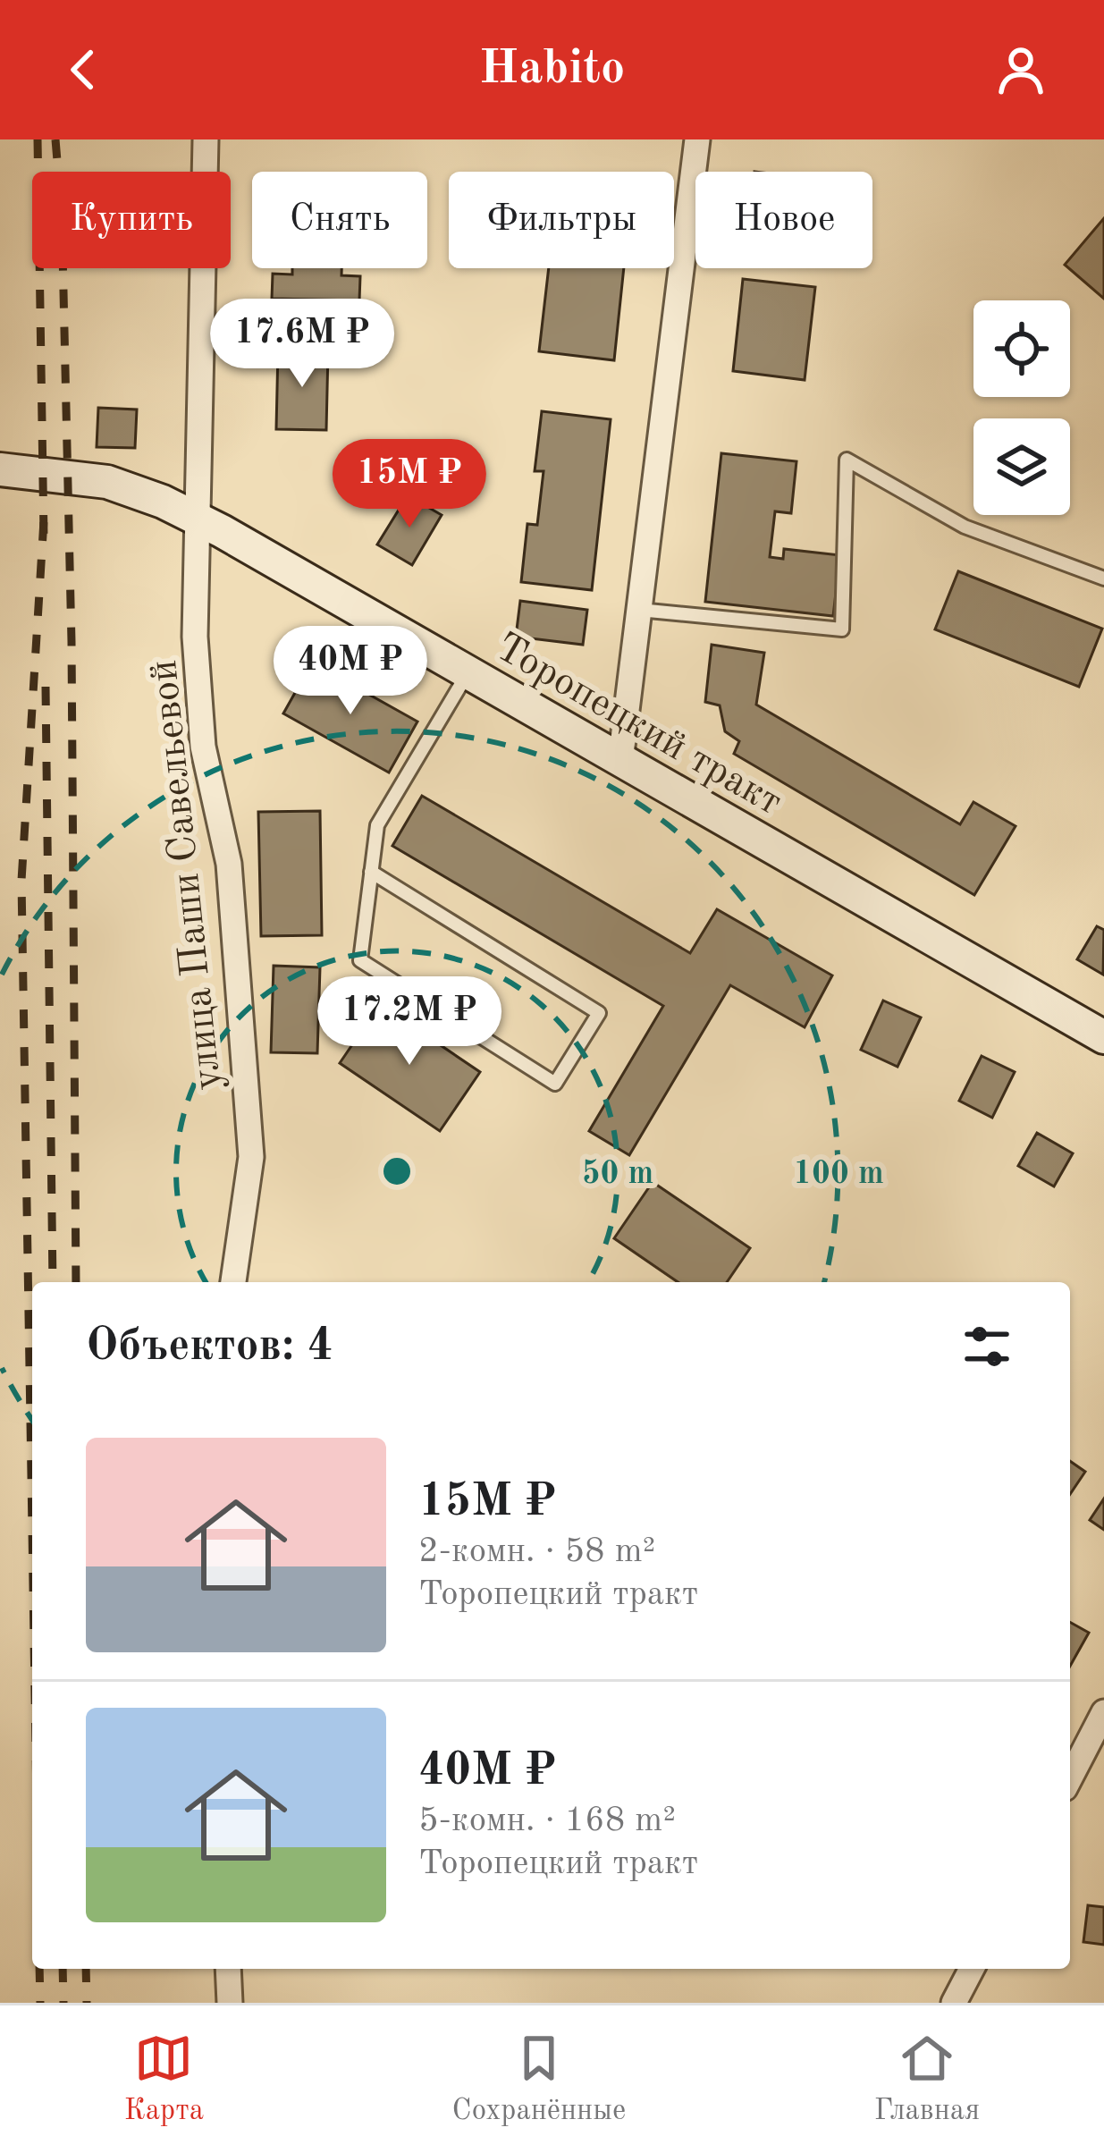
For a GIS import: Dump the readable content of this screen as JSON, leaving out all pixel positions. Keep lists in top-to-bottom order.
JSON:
{
  "streets": {
    "main road": ["Торопецкий тракт"],
    "street": ["улица Паши Савельевой"]
  },
  "crossings": [
    ["Торопецкий тракт", "улица Паши Савельевой"]
  ],
  "page": {
    "header": "Habito",
    "chip": [
      "Купить",
      "Снять",
      "Фильтры",
      "Новое"
    ],
    "price": [
      "17.6M ₽",
      "15M ₽",
      "40M ₽",
      "17.2M ₽"
    ],
    "heading": "Объектов: 4",
    "list": [
      {
        "name": "15M ₽",
        "note": "2-комн. · 58 m² · Торопецкий тракт"
      },
      {
        "name": "40M ₽",
        "note": "5-комн. · 168 m² · Торопецкий тракт"
      }
    ],
    "tabs": ["Карта", "Сохранённые", "Главная"]
  },
  "rings": ["50 m", "100 m"]
}
